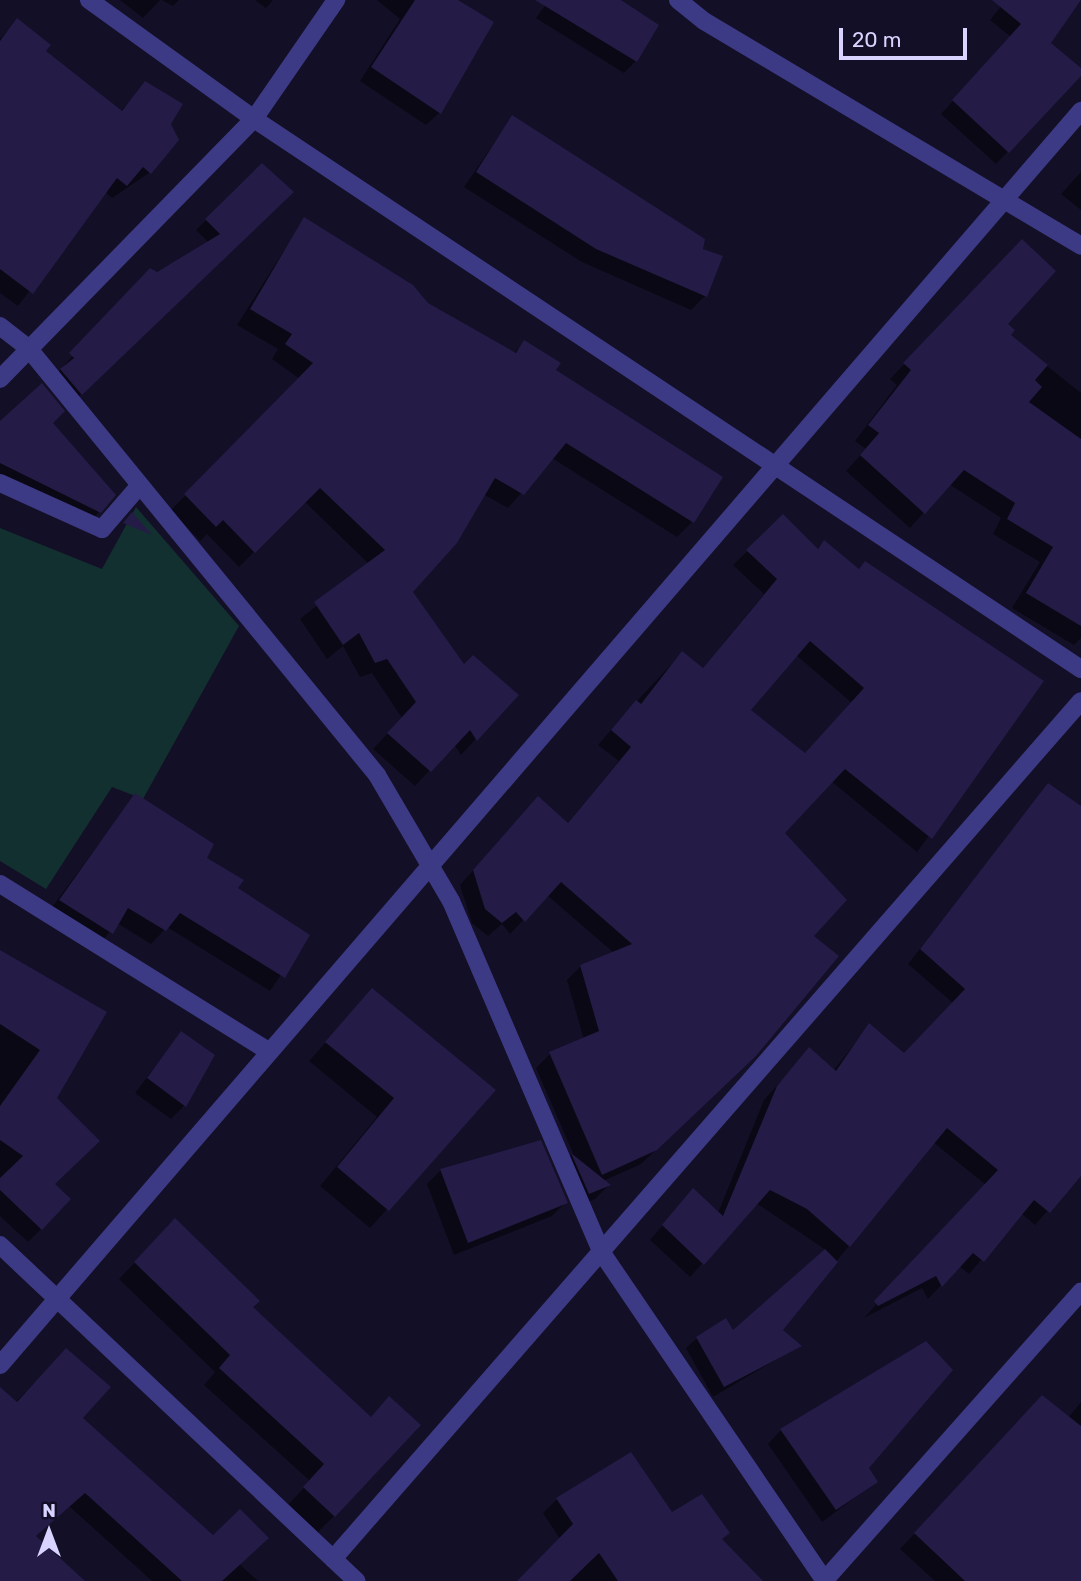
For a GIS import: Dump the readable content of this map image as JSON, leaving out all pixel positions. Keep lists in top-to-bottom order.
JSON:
{
  "scale_bar": "20 m",
  "north": "top"
}
